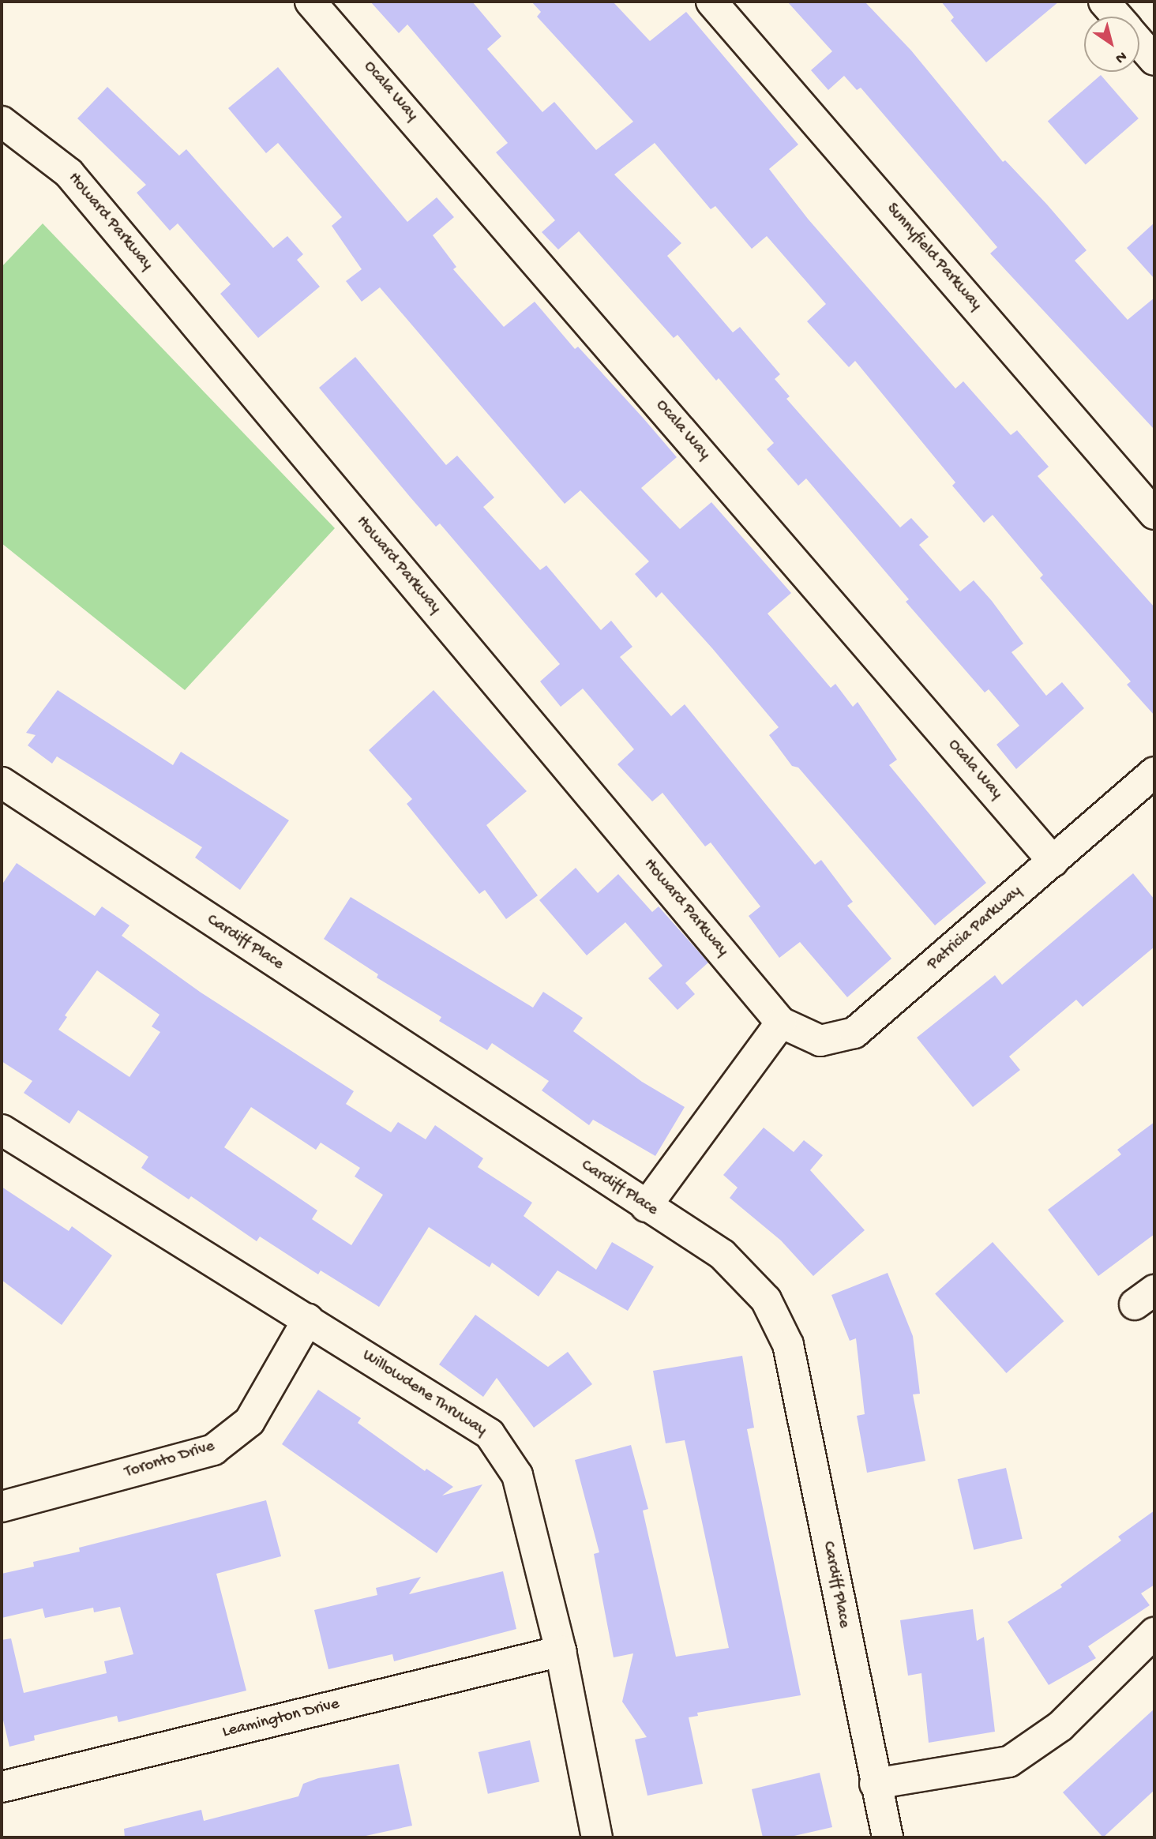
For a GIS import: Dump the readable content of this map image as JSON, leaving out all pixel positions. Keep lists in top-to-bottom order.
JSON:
{
  "streets": {
    "street": [
      "Ocala Way",
      "Howard Parkway",
      "Sunnyfield Parkway",
      "Patricia Parkway",
      "Cardiff Place",
      "Willowdene Thruway",
      "Toronto Drive",
      "Leamington Drive"
    ]
  },
  "crossings": [
    ["Ocala Way", "Patricia Parkway"],
    ["Howard Parkway", "Patricia Parkway"],
    ["Willowdene Thruway", "Toronto Drive"],
    ["Willowdene Thruway", "Leamington Drive"]
  ],
  "north": "bottom right"
}
